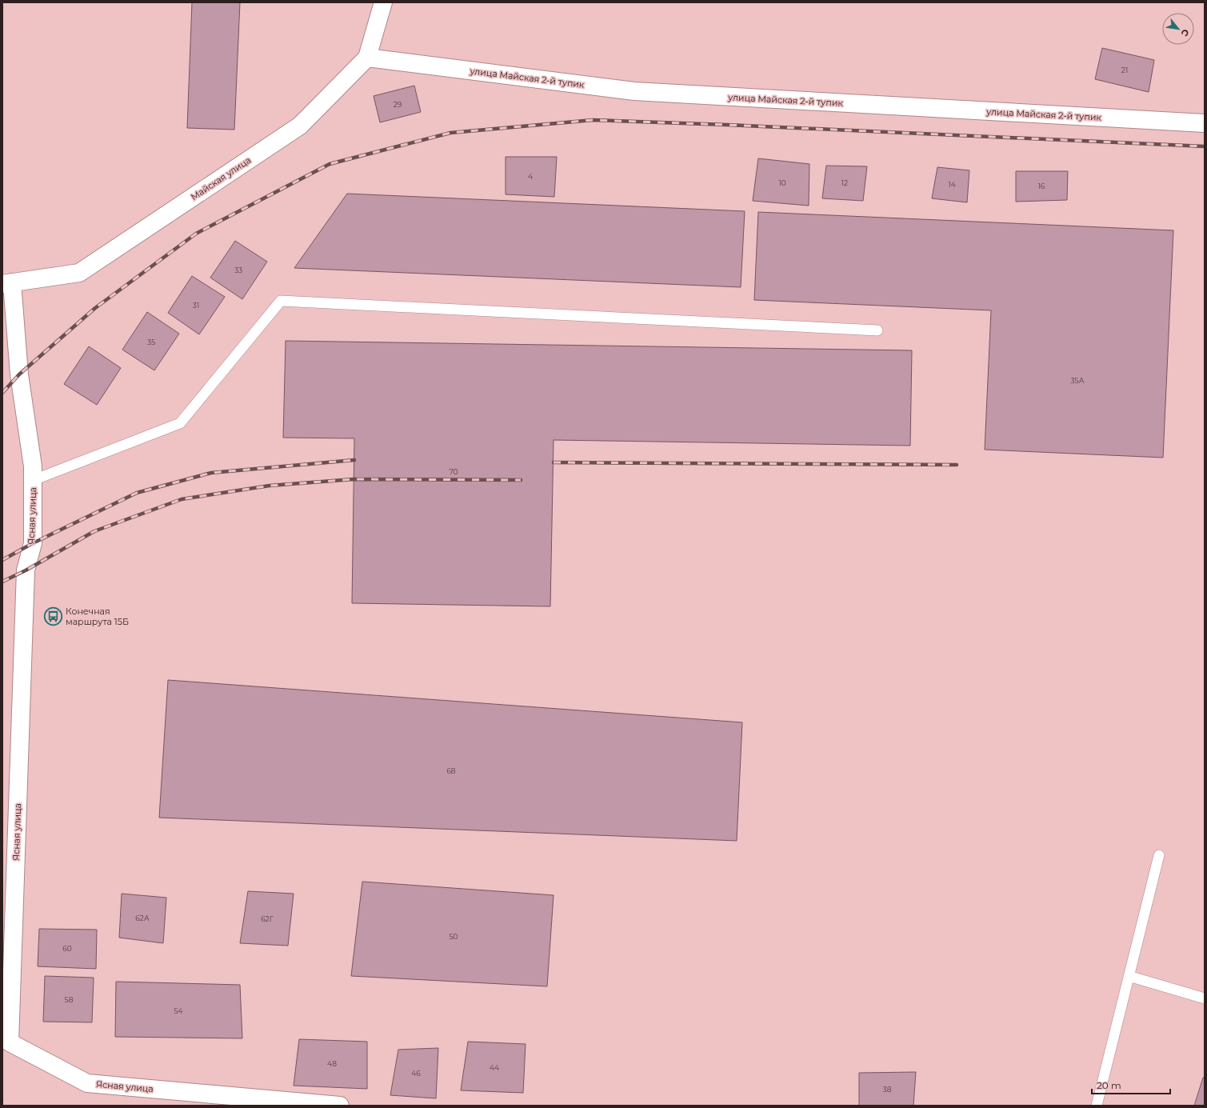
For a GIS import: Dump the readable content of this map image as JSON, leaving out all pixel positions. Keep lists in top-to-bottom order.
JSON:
{
  "streets": {
    "street": ["улица Майская 2-й тупик", "Майская улица", "Ясная улица"]
  },
  "crossings": [
    ["улица Майская 2-й тупик", "Майская улица"],
    ["Майская улица", "Ясная улица"]
  ],
  "places": {
    "bus stop": ["Конечная маршрута 15Б"]
  },
  "house_numbers": [
    "21",
    "29",
    "4",
    "10",
    "12",
    "14",
    "16",
    "33",
    "31",
    "35",
    "35А",
    "70",
    "68",
    "62А",
    "62Г",
    "50",
    "60",
    "58",
    "54",
    "48",
    "44",
    "46",
    "38"
  ],
  "scale_bar": "20 m",
  "north": "bottom right"
}
